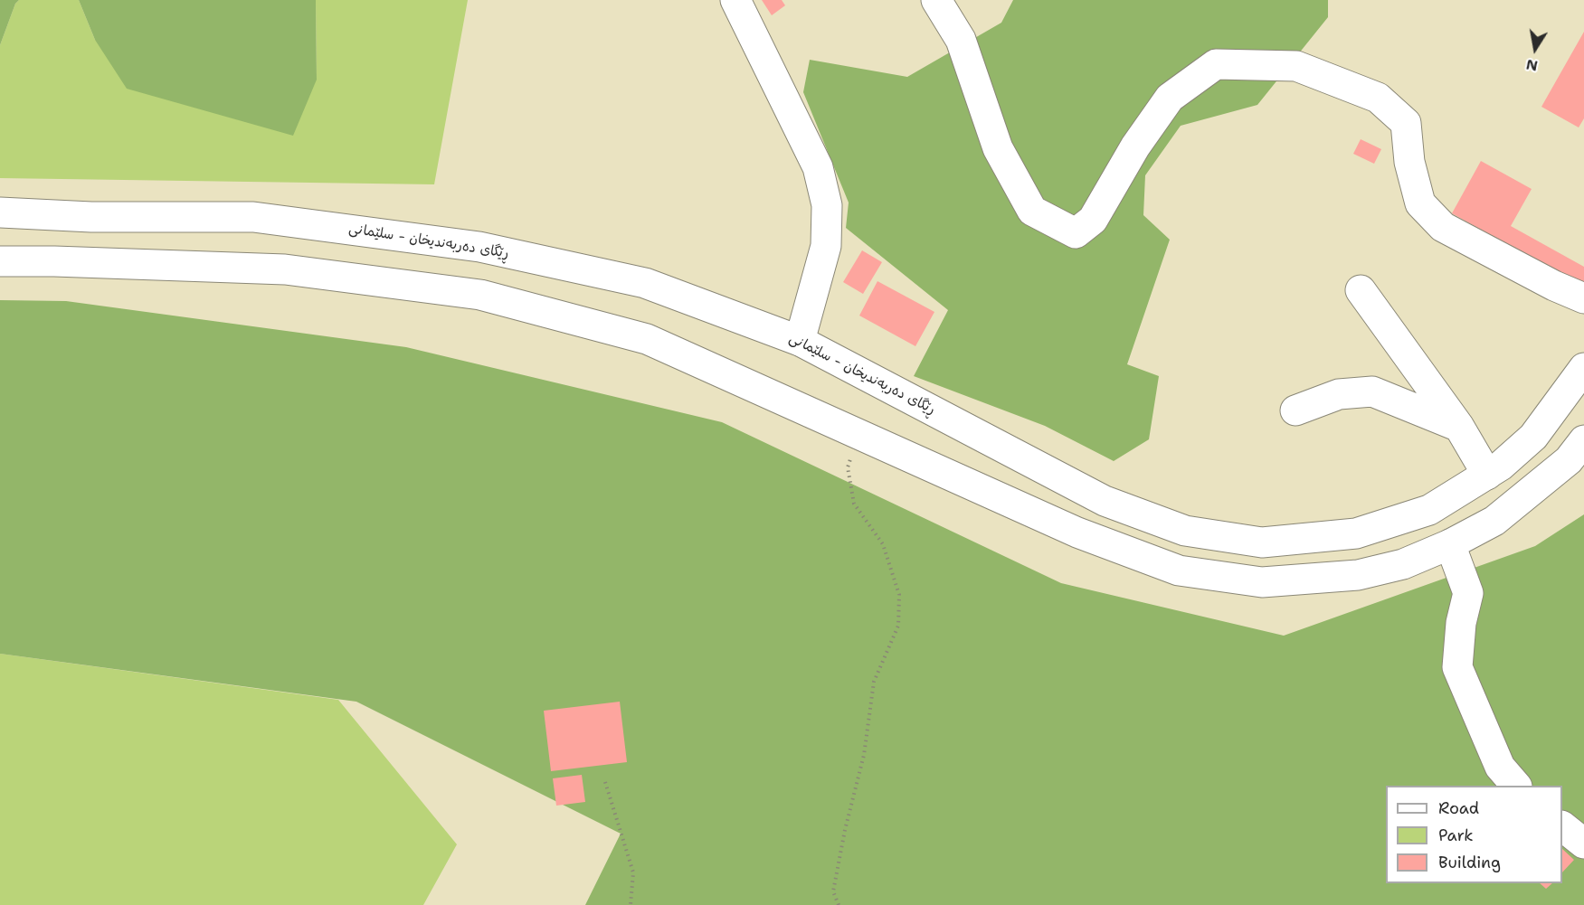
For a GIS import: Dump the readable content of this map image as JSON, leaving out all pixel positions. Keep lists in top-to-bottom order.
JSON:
{
  "streets": {
    "main road": ["ڕێگای دەربەندیخان - سلێمانی"]
  },
  "legend": ["Road", "Park", "Building"],
  "north": "bottom"
}
